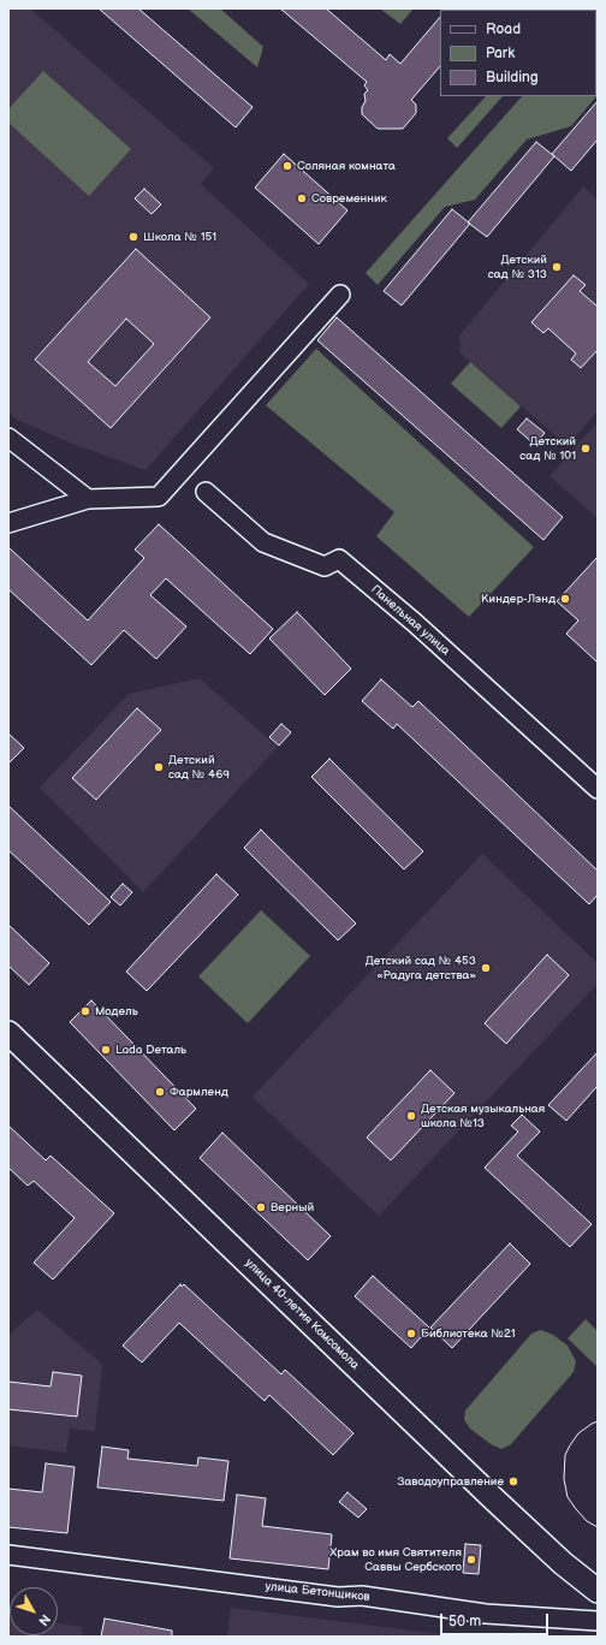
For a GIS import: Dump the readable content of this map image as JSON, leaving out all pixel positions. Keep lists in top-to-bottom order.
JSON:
{
  "streets": {
    "main road": ["улица 40-летия Комсомола"],
    "street": ["Панельная улица", "улица Бетонщиков"]
  },
  "places": [
    "Соляная комната",
    "Современник",
    "Школа № 151",
    "Детский сад № 313",
    "Детский сад № 101",
    "Киндер-Лэнд",
    "Детский сад № 469",
    "Детский сад № 453 «Радуга детства»",
    "Модель",
    "Lada Dеталь",
    "Фармленд",
    "Детская музыкальная школа №13",
    "Верный",
    "Библиотека №21",
    "Заводоуправление",
    "Храм во имя Святителя Саввы Сербского"
  ],
  "legend": ["Road", "Park", "Building"],
  "scale_bar": "50 m",
  "north": "bottom right"
}
